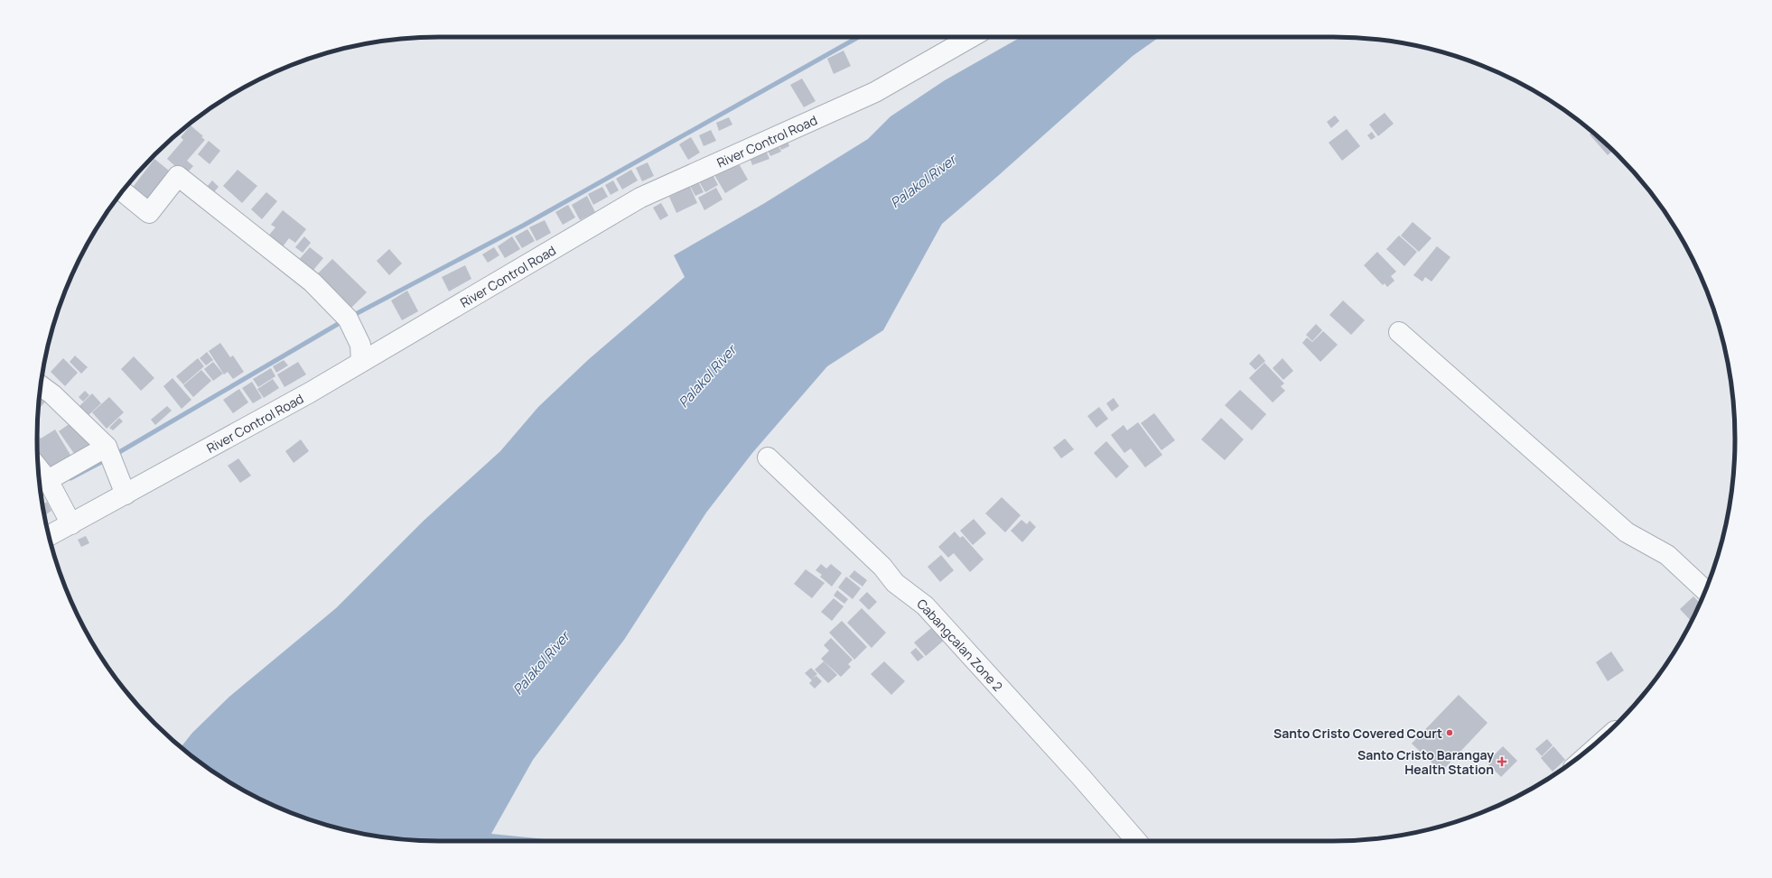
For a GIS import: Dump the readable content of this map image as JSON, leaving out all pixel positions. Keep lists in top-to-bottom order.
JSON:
{
  "streets": {
    "street": ["River Control Road", "Cabangcalan Zone 2"]
  },
  "water": ["Palakol River"],
  "places": {
    "other": ["Santo Cristo Covered Court"],
    "health": ["Santo Cristo Barangay Health Station"]
  }
}
